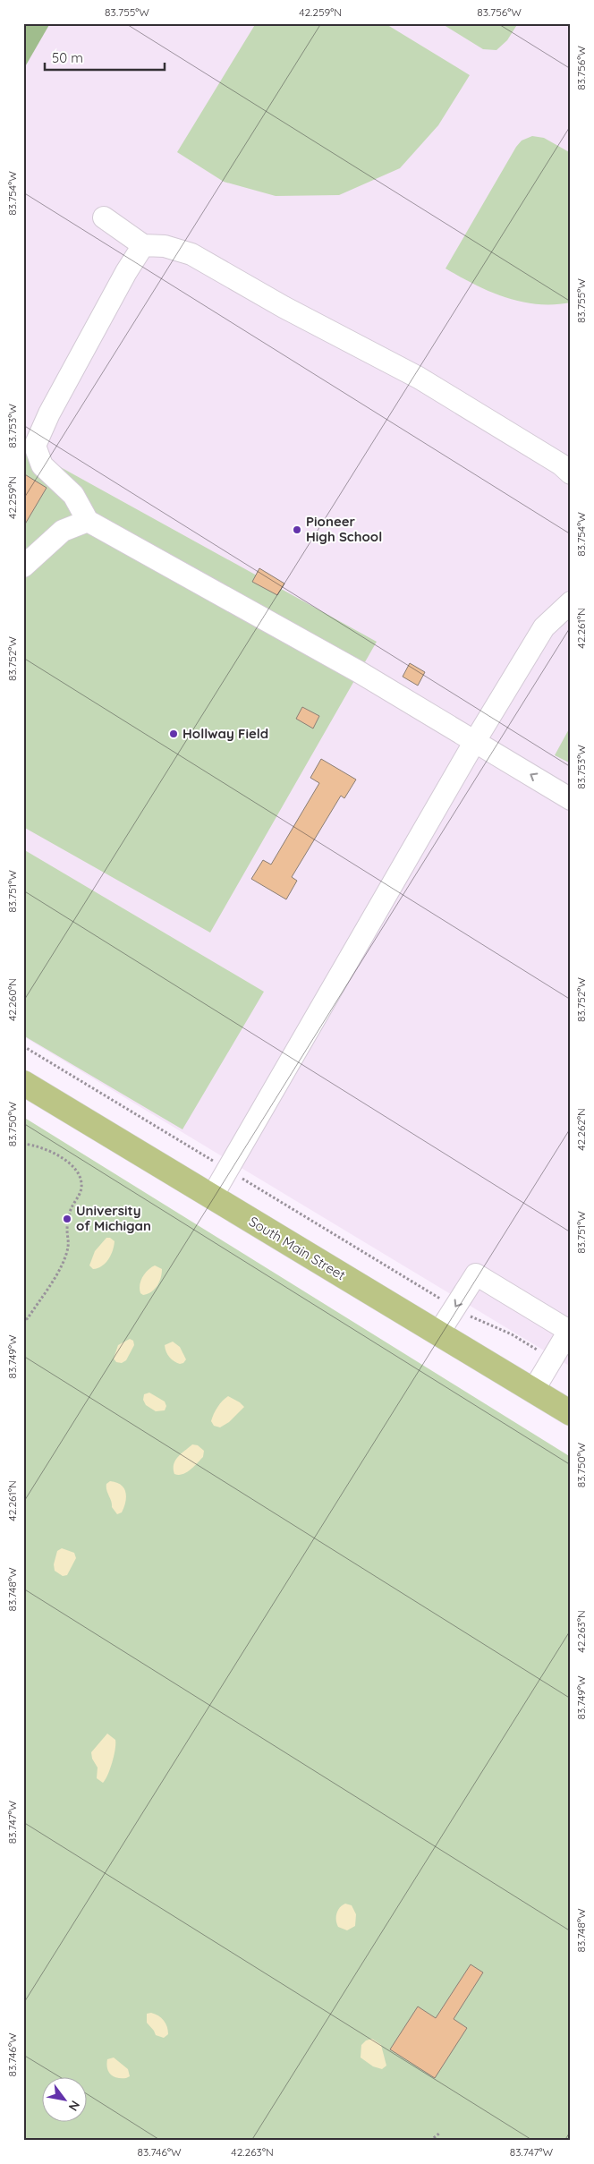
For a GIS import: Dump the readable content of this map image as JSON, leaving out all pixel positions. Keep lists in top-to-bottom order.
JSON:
{
  "streets": {
    "main road": ["South Main Street"]
  },
  "places": ["Pioneer High School", "Hollway Field", "University of Michigan"],
  "scale_bar": "50 m",
  "north": "bottom right",
  "coordinates": [
    "83.755°W",
    "42.259°N",
    "83.756°W",
    "83.754°W",
    "83.753°W",
    "42.261°N",
    "83.752°W",
    "83.751°W",
    "42.260°N",
    "83.750°W",
    "42.262°N",
    "83.749°W",
    "83.748°W",
    "42.263°N",
    "83.747°W",
    "83.746°W"
  ]
}
